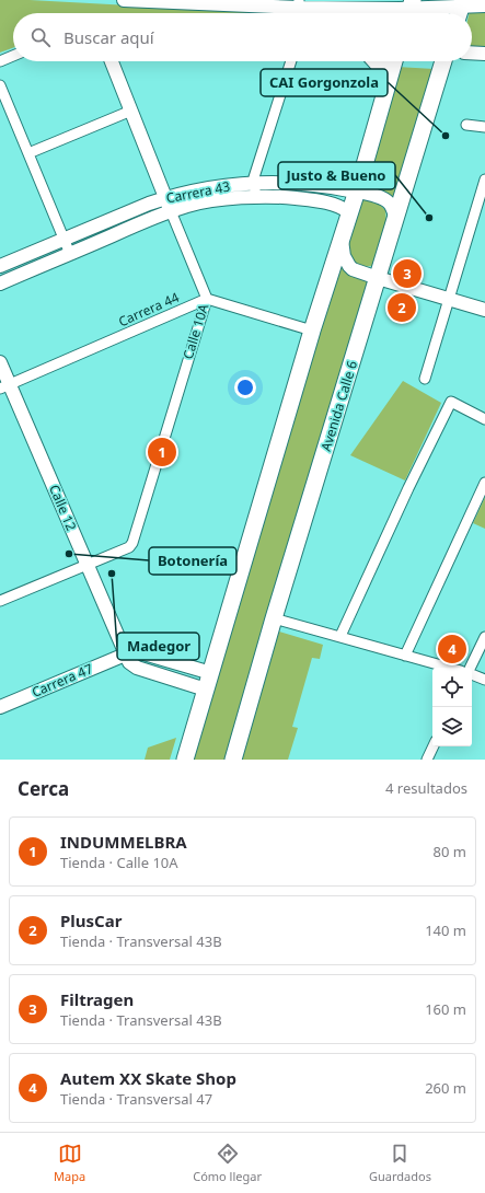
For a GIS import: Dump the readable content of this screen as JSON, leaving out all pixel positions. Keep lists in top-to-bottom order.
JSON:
{
  "streets": {
    "main road": ["Avenida Calle 6"],
    "street": [
      "Carrera 43",
      "Carrera 44",
      "Calle 10A",
      "Calle 12",
      "Carrera 47"
    ]
  },
  "crossings": [
    ["Carrera 43", "Calle 10A"],
    ["Carrera 43", "Avenida Calle 6"],
    ["Carrera 44", "Calle 10A"],
    ["Carrera 44", "Calle 12"],
    ["Calle 10A", "Calle 12"],
    ["Calle 12", "Carrera 47"]
  ],
  "places": [
    "CAI Gorgonzola",
    "Justo & Bueno",
    "Botonería",
    "Madegor"
  ],
  "page": {
    "search": "Buscar aquí",
    "pins": [
      "3",
      "2",
      "1",
      "4"
    ],
    "heading": ["Cerca", "4 resultados"],
    "list": [
      {
        "mark": "1",
        "name": "INDUMMELBRA",
        "note": "Tienda · Calle 10A",
        "value": "80 m"
      },
      {
        "mark": "2",
        "name": "PlusCar",
        "note": "Tienda · Transversal 43B",
        "value": "140 m"
      },
      {
        "mark": "3",
        "name": "Filtragen",
        "note": "Tienda · Transversal 43B",
        "value": "160 m"
      },
      {
        "mark": "4",
        "name": "Autem XX Skate Shop",
        "note": "Tienda · Transversal 47",
        "value": "260 m"
      }
    ],
    "nav": ["Mapa", "Cómo llegar", "Guardados"]
  }
}
